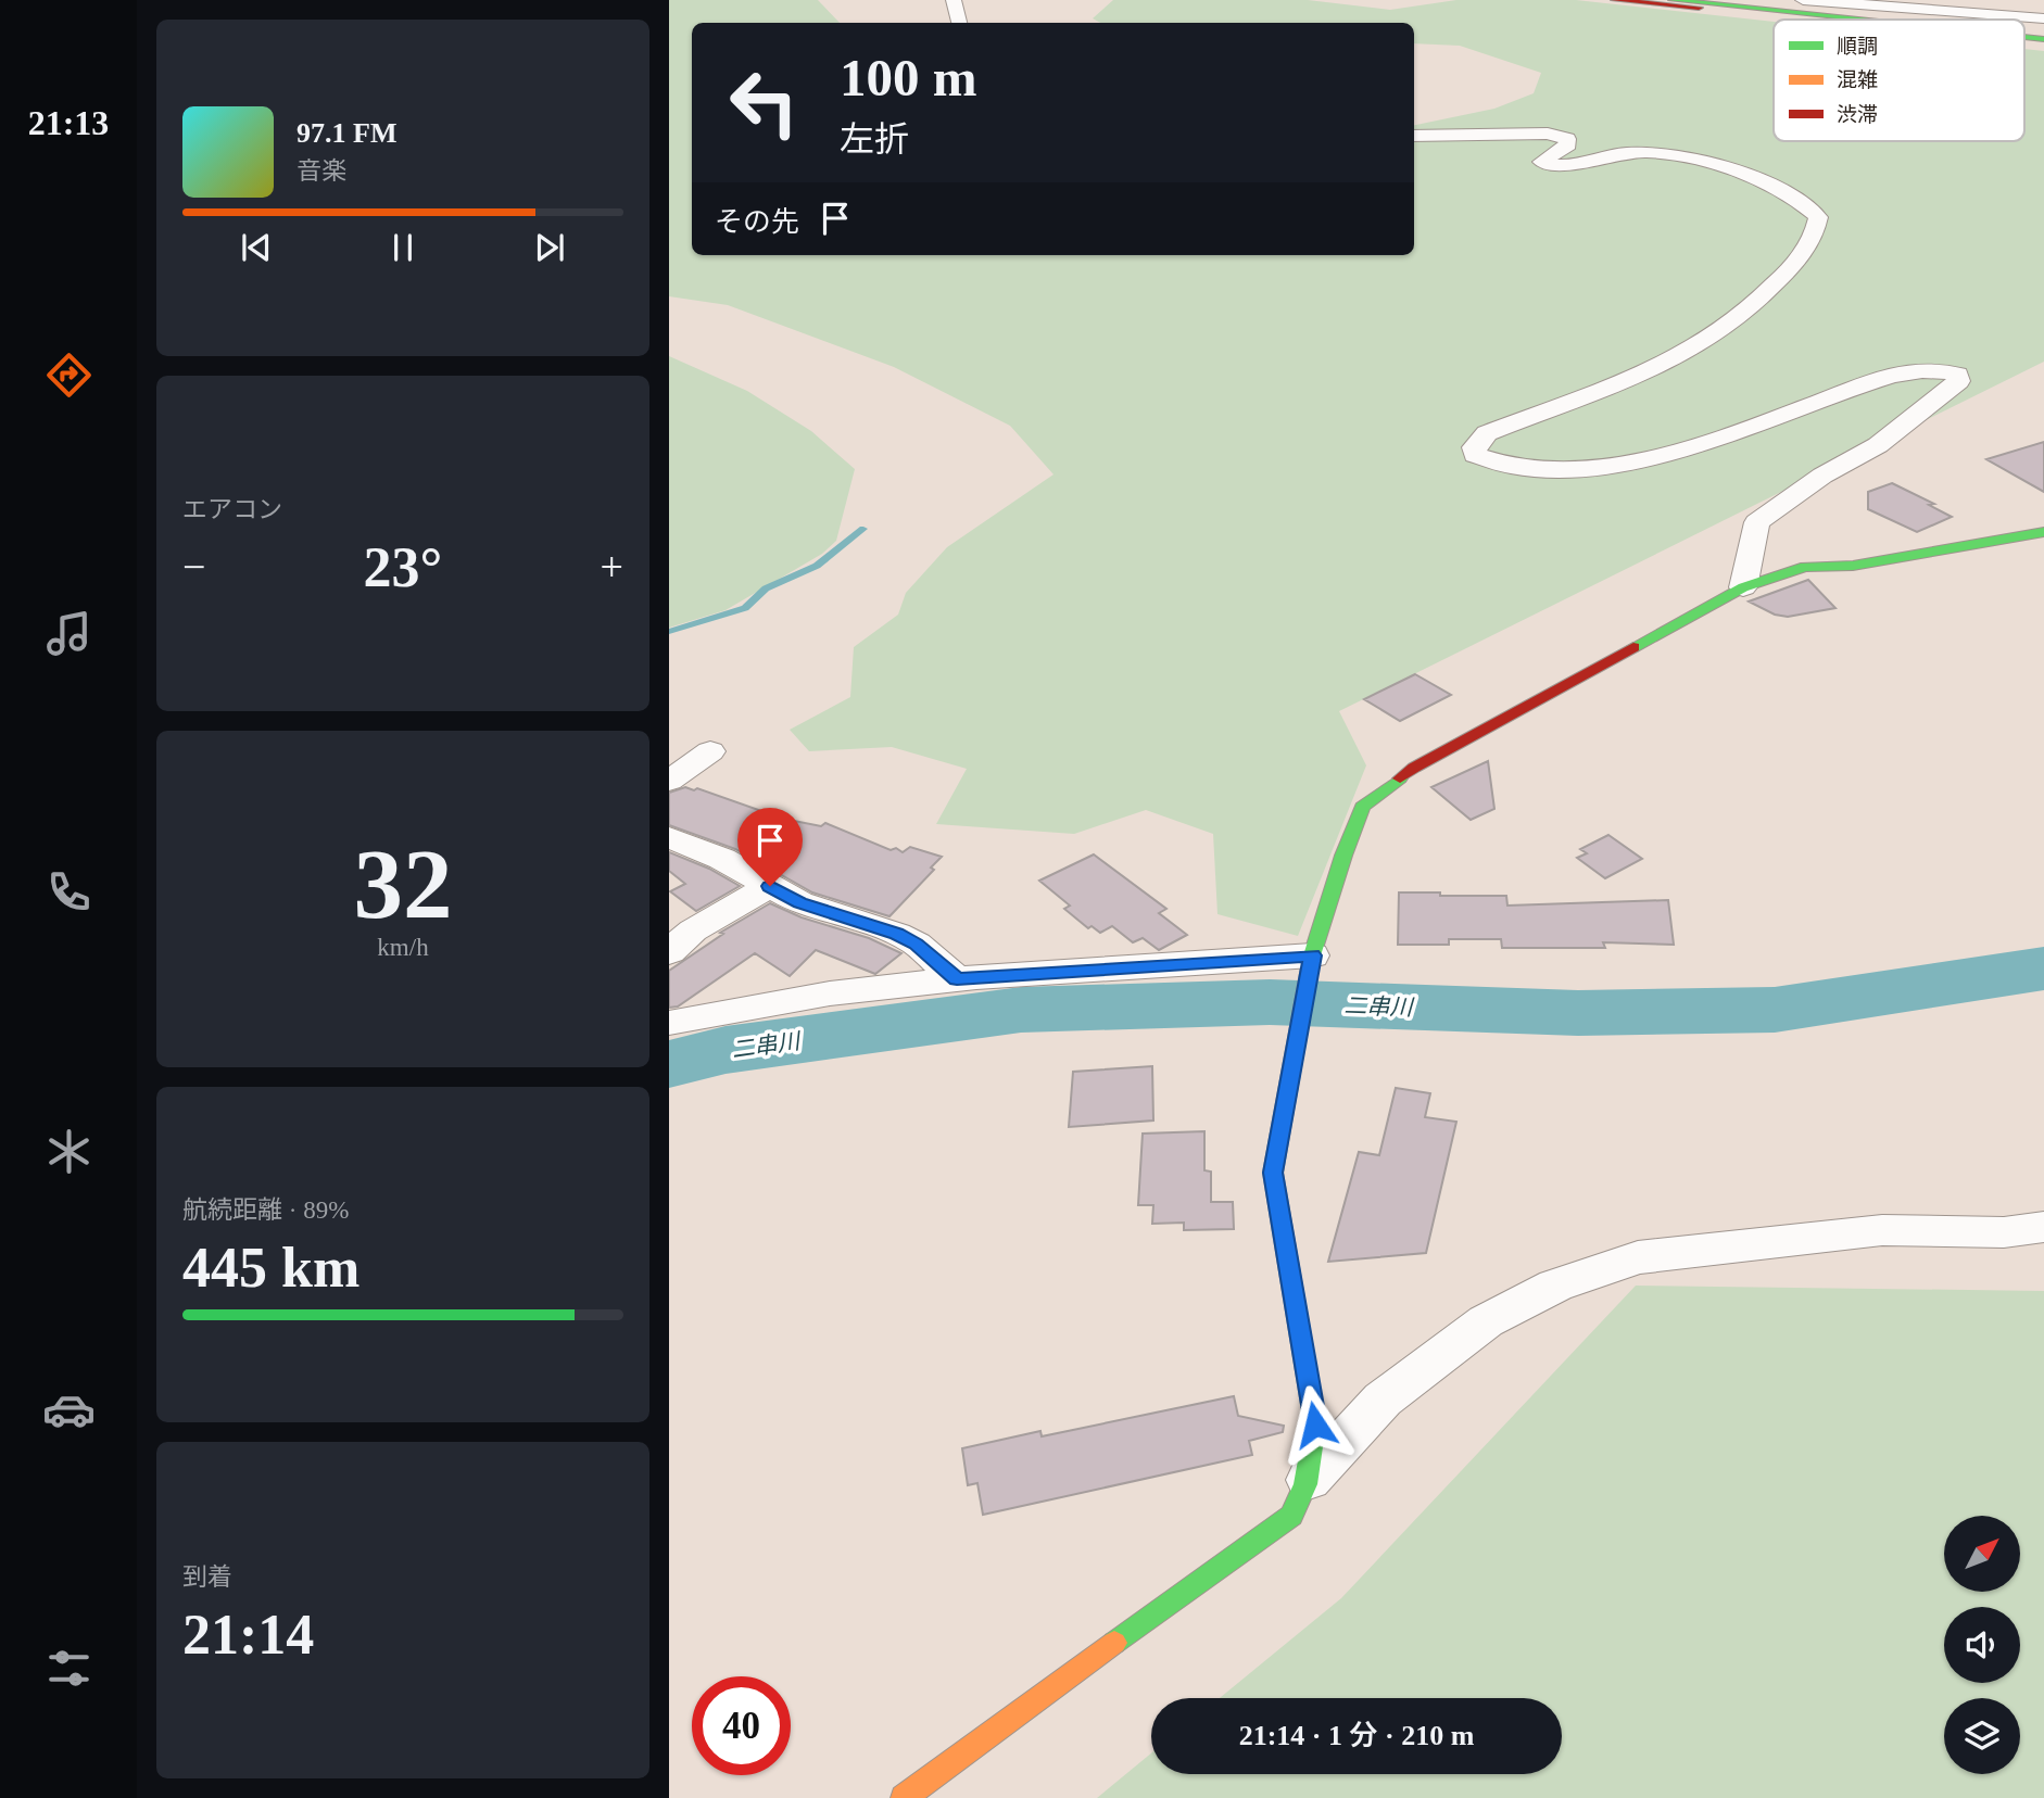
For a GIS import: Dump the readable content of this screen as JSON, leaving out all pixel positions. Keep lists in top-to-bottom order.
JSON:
{
  "water": ["二串川"],
  "legend": ["順調", "混雑", "渋滞"],
  "north": "top right",
  "page": {
    "tabs": "21:13",
    "turn": ["100 m", "左折"],
    "song": ["97.1 FM", "音楽"],
    "then": "その先",
    "tile": [
      "エアコン",
      ["32", "km/h"],
      ["航続距離 · 89%", "445 km"],
      ["到着", "21:14"]
    ],
    "heat": ["−", "23°", "+"],
    "limit": "40",
    "trip": "21:14 · 1 分 · 210 m"
  }
}
